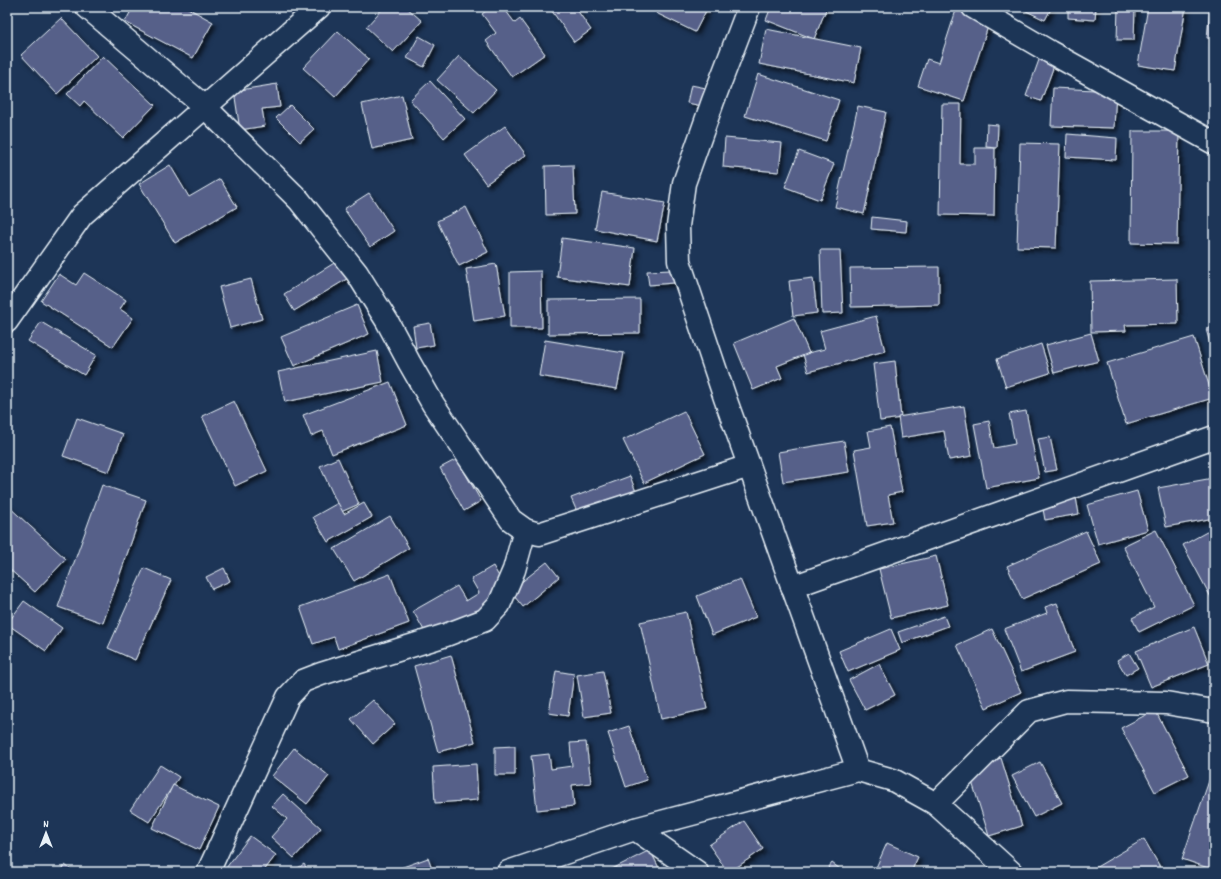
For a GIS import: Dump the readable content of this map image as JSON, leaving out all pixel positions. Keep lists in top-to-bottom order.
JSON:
{
  "north": "top"
}
